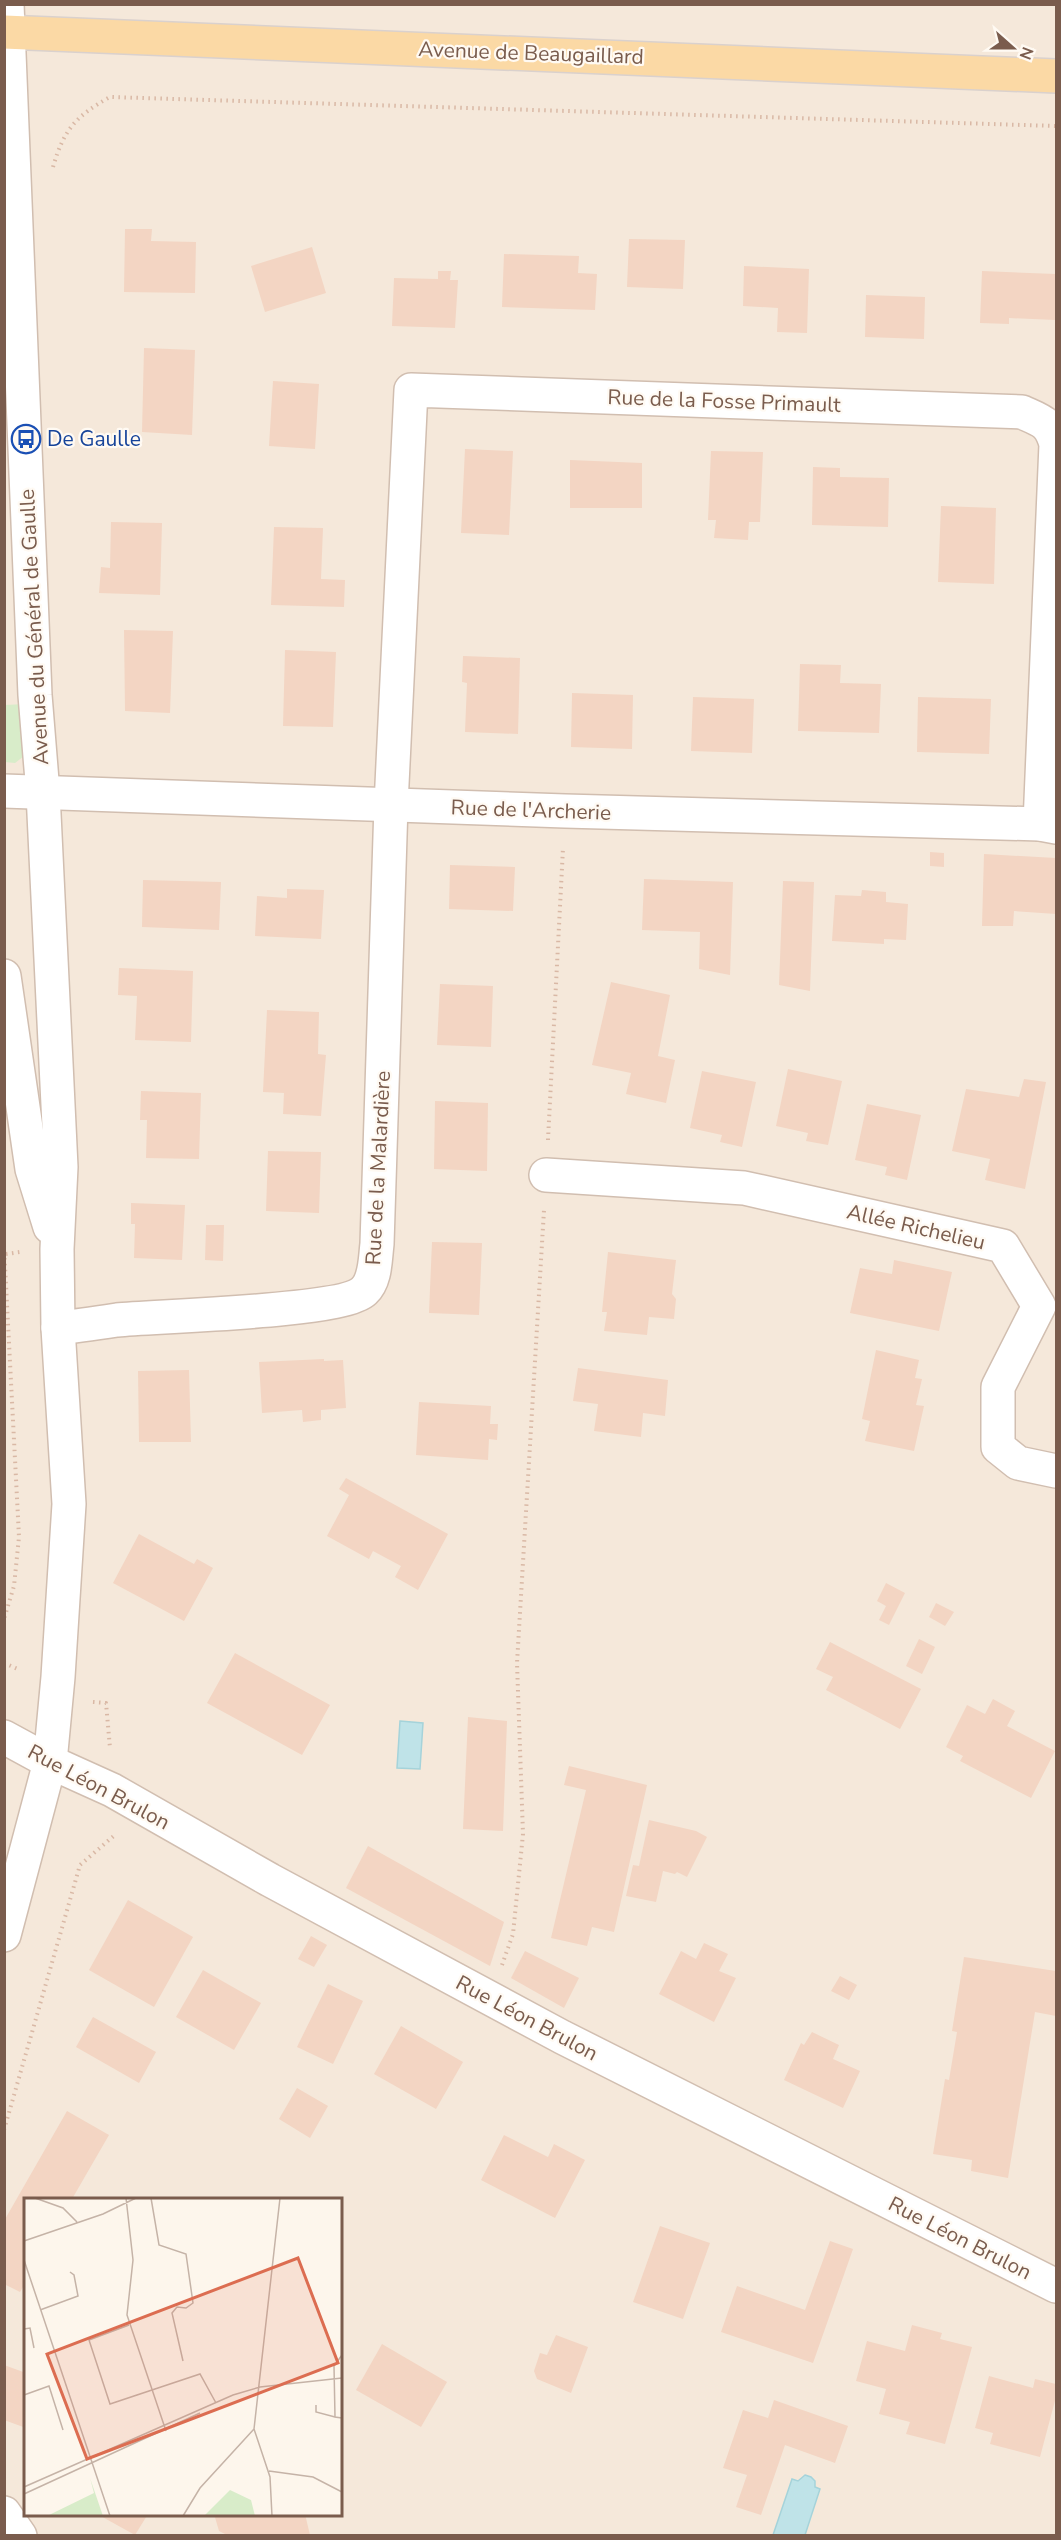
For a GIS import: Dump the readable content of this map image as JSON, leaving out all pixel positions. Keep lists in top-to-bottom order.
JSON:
{
  "streets": {
    "main road": ["Avenue de Beaugaillard"],
    "street": [
      "Rue de la Fosse Primault",
      "Avenue du Général de Gaulle",
      "Rue de l'Archerie",
      "Rue de la Malardière",
      "Allée Richelieu",
      "Rue Léon Brulon"
    ]
  },
  "crossings": [
    ["Avenue de Beaugaillard", "Avenue du Général de Gaulle"],
    ["Rue de la Fosse Primault", "Rue de l'Archerie"],
    ["Rue de la Fosse Primault", "Rue de la Malardière"],
    ["Avenue du Général de Gaulle", "Rue de l'Archerie"],
    ["Avenue du Général de Gaulle", "Rue de la Malardière"],
    ["Avenue du Général de Gaulle", "Rue Léon Brulon"],
    ["Rue de l'Archerie", "Rue de la Malardière"]
  ],
  "places": {
    "bus stop": ["De Gaulle"]
  },
  "north": "right"
}
